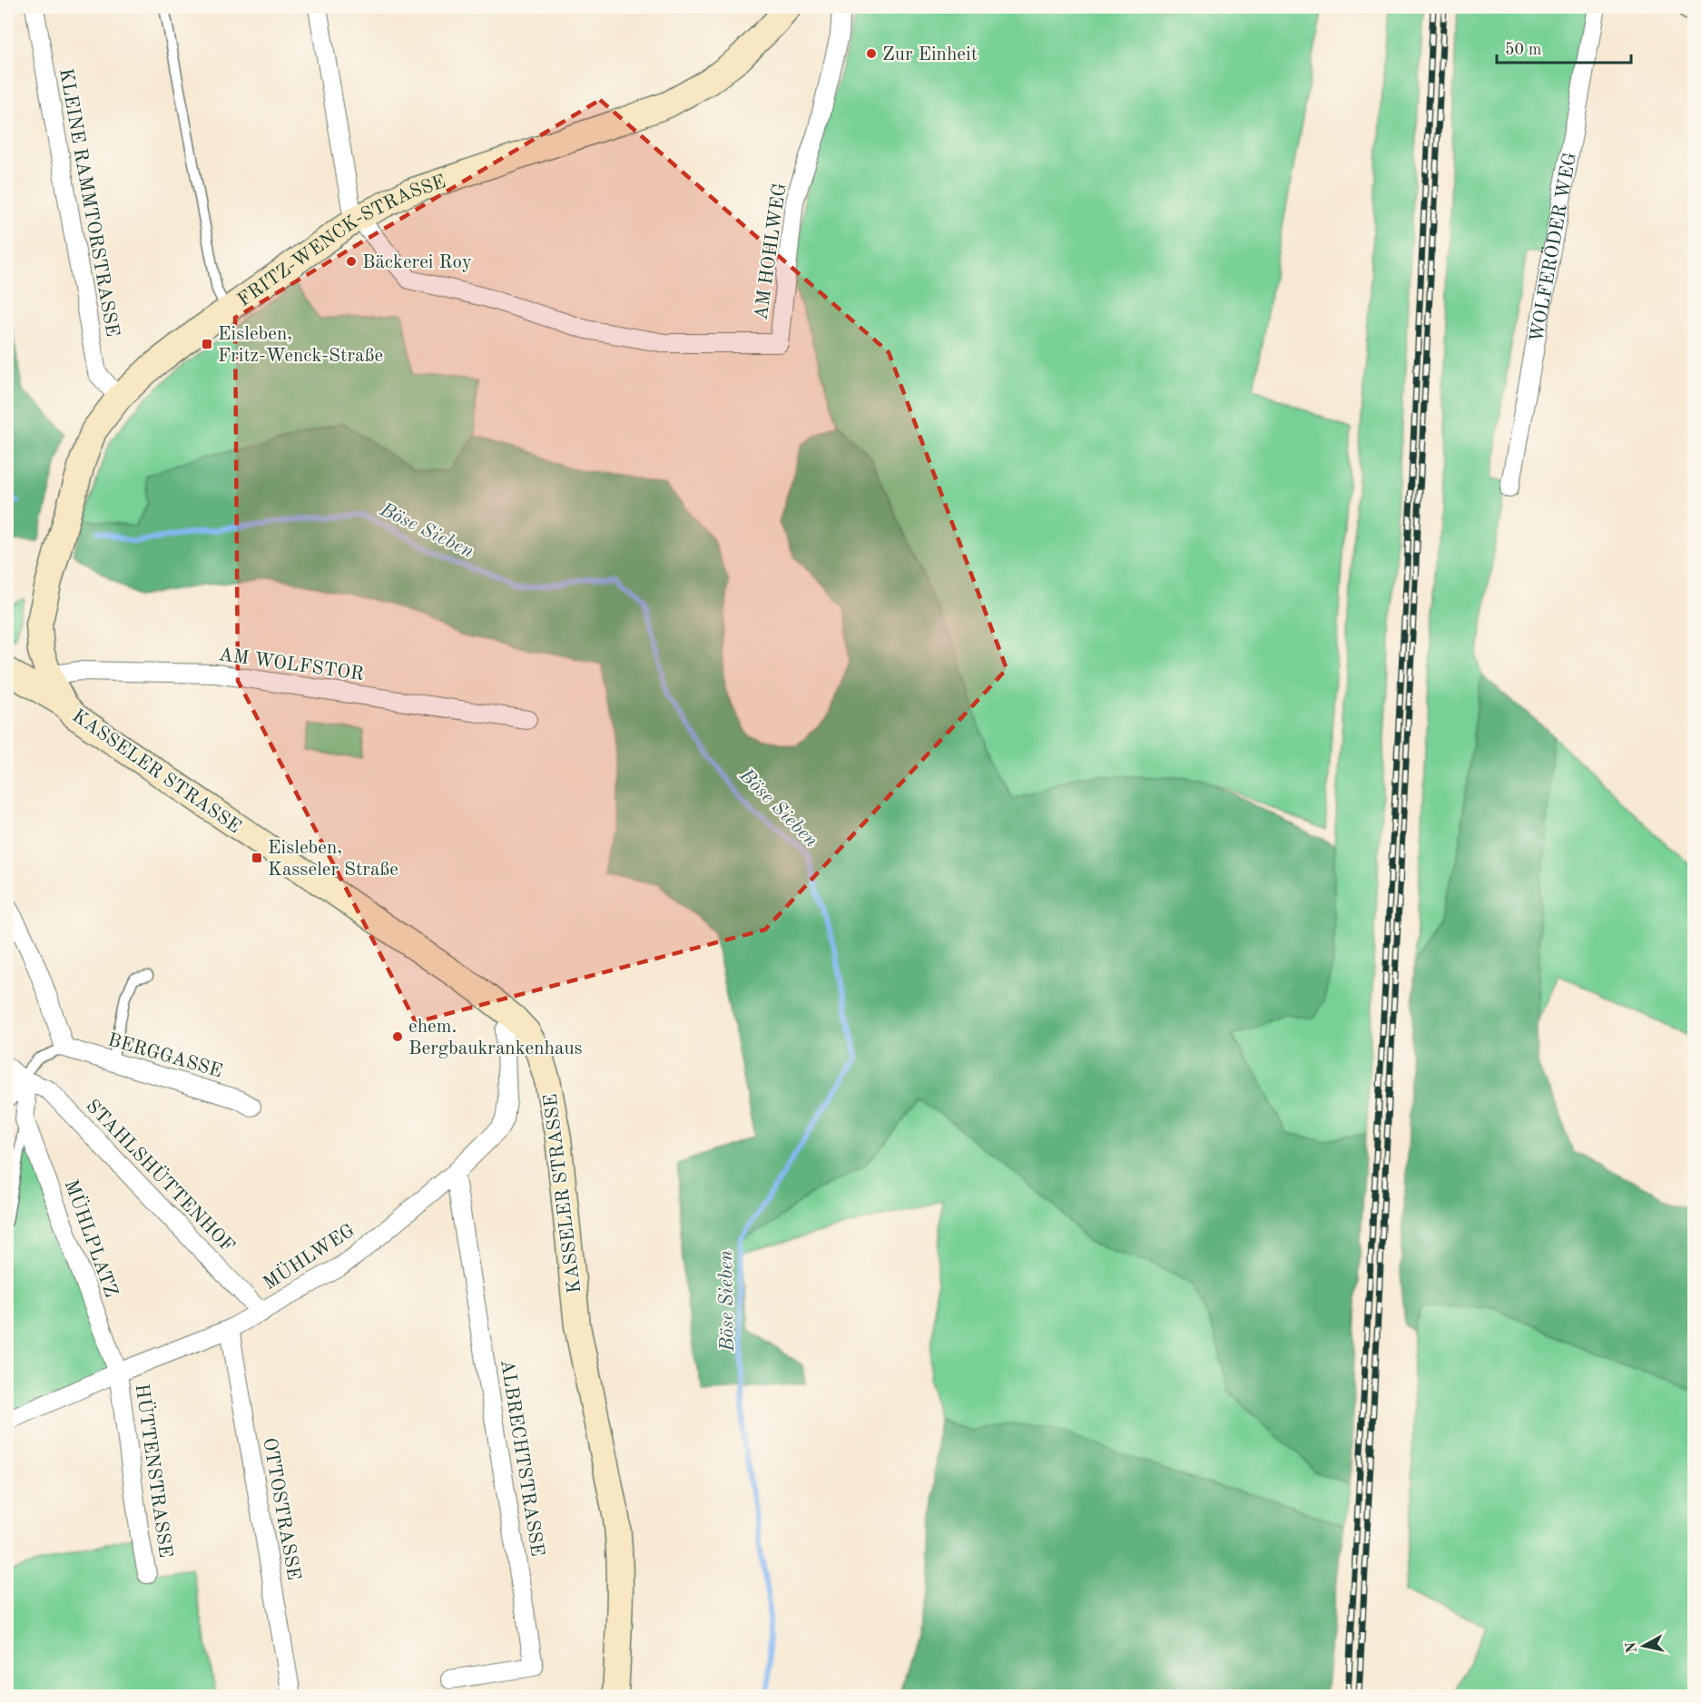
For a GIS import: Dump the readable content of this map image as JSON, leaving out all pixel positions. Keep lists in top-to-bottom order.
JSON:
{
  "streets": {
    "main road": ["FRITZ-WENCK-STRASSE", "KASSELER STRASSE"],
    "street": [
      "KLEINE RAMMTORSTRASSE",
      "WOLFERÖDER WEG",
      "AM HOHLWEG",
      "AM WOLFSTOR",
      "BERGGASSE",
      "STAHLSHÜTTENHOF",
      "MÜHLPLATZ",
      "MÜHLWEG",
      "ALBRECHTSTRASSE",
      "HÜTTENSTRASSE",
      "OTTOSTRASSE"
    ]
  },
  "crossings": [
    ["KLEINE RAMMTORSTRASSE", "FRITZ-WENCK-STRASSE"],
    ["FRITZ-WENCK-STRASSE", "AM HOHLWEG"],
    ["FRITZ-WENCK-STRASSE", "KASSELER STRASSE"],
    ["AM WOLFSTOR", "KASSELER STRASSE"],
    ["KASSELER STRASSE", "MÜHLWEG"],
    ["STAHLSHÜTTENHOF", "MÜHLPLATZ"],
    ["STAHLSHÜTTENHOF", "MÜHLWEG"],
    ["MÜHLPLATZ", "MÜHLWEG"],
    ["MÜHLPLATZ", "HÜTTENSTRASSE"],
    ["MÜHLWEG", "ALBRECHTSTRASSE"],
    ["MÜHLWEG", "HÜTTENSTRASSE"],
    ["MÜHLWEG", "OTTOSTRASSE"]
  ],
  "water": ["Böse Sieben"],
  "places": {
    "other": ["Zur Einheit", "Bäckerei Roy", "ehem. Bergbaukrankenhaus"],
    "transit": ["Eisleben, Fritz-Wenck-Straße", "Eisleben, Kasseler Straße"]
  },
  "scale_bar": "50 m",
  "north": "left"
}
